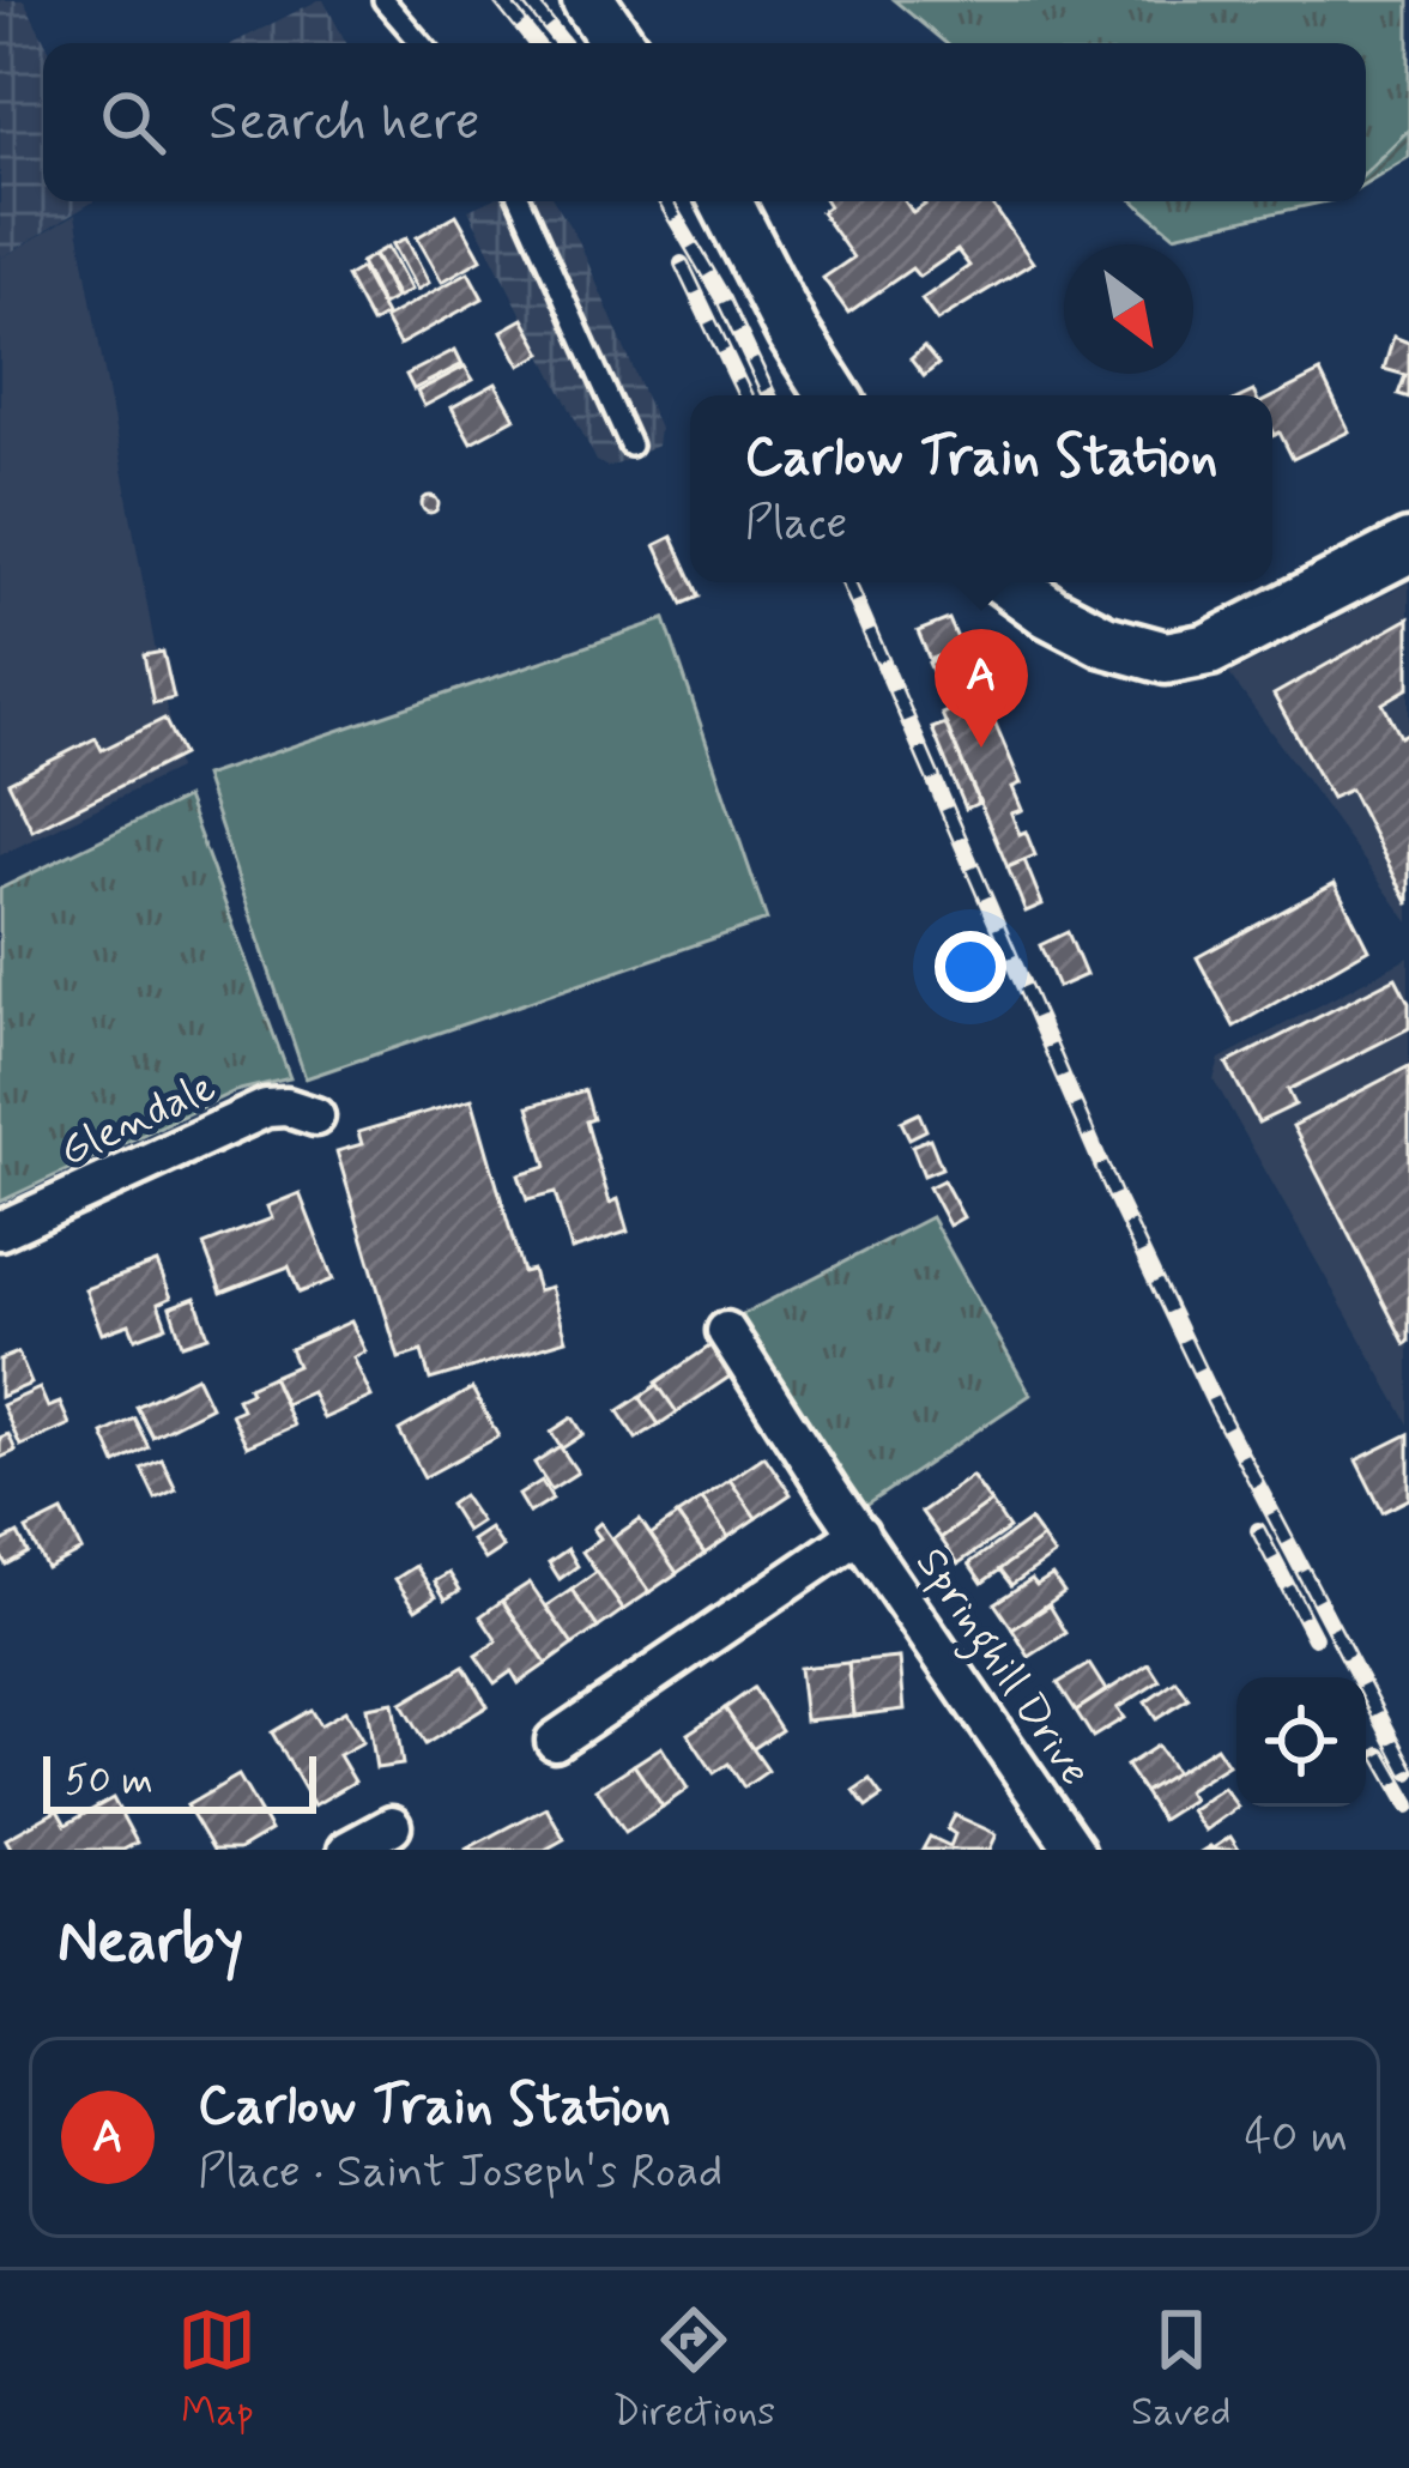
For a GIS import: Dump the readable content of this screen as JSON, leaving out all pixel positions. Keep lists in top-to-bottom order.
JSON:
{
  "streets": {
    "street": ["Glendale", "Springhill Drive"]
  },
  "scale_bar": "50 m",
  "north": "bottom right",
  "page": {
    "search": "Search here",
    "popup": ["Carlow Train Station", "Place"],
    "pins": "A",
    "scale": "50 m",
    "heading": "Nearby",
    "list": [
      {
        "mark": "A",
        "name": "Carlow Train Station",
        "note": "Place · Saint Joseph's Road",
        "value": "40 m"
      }
    ],
    "nav": ["Map", "Directions", "Saved"]
  }
}
